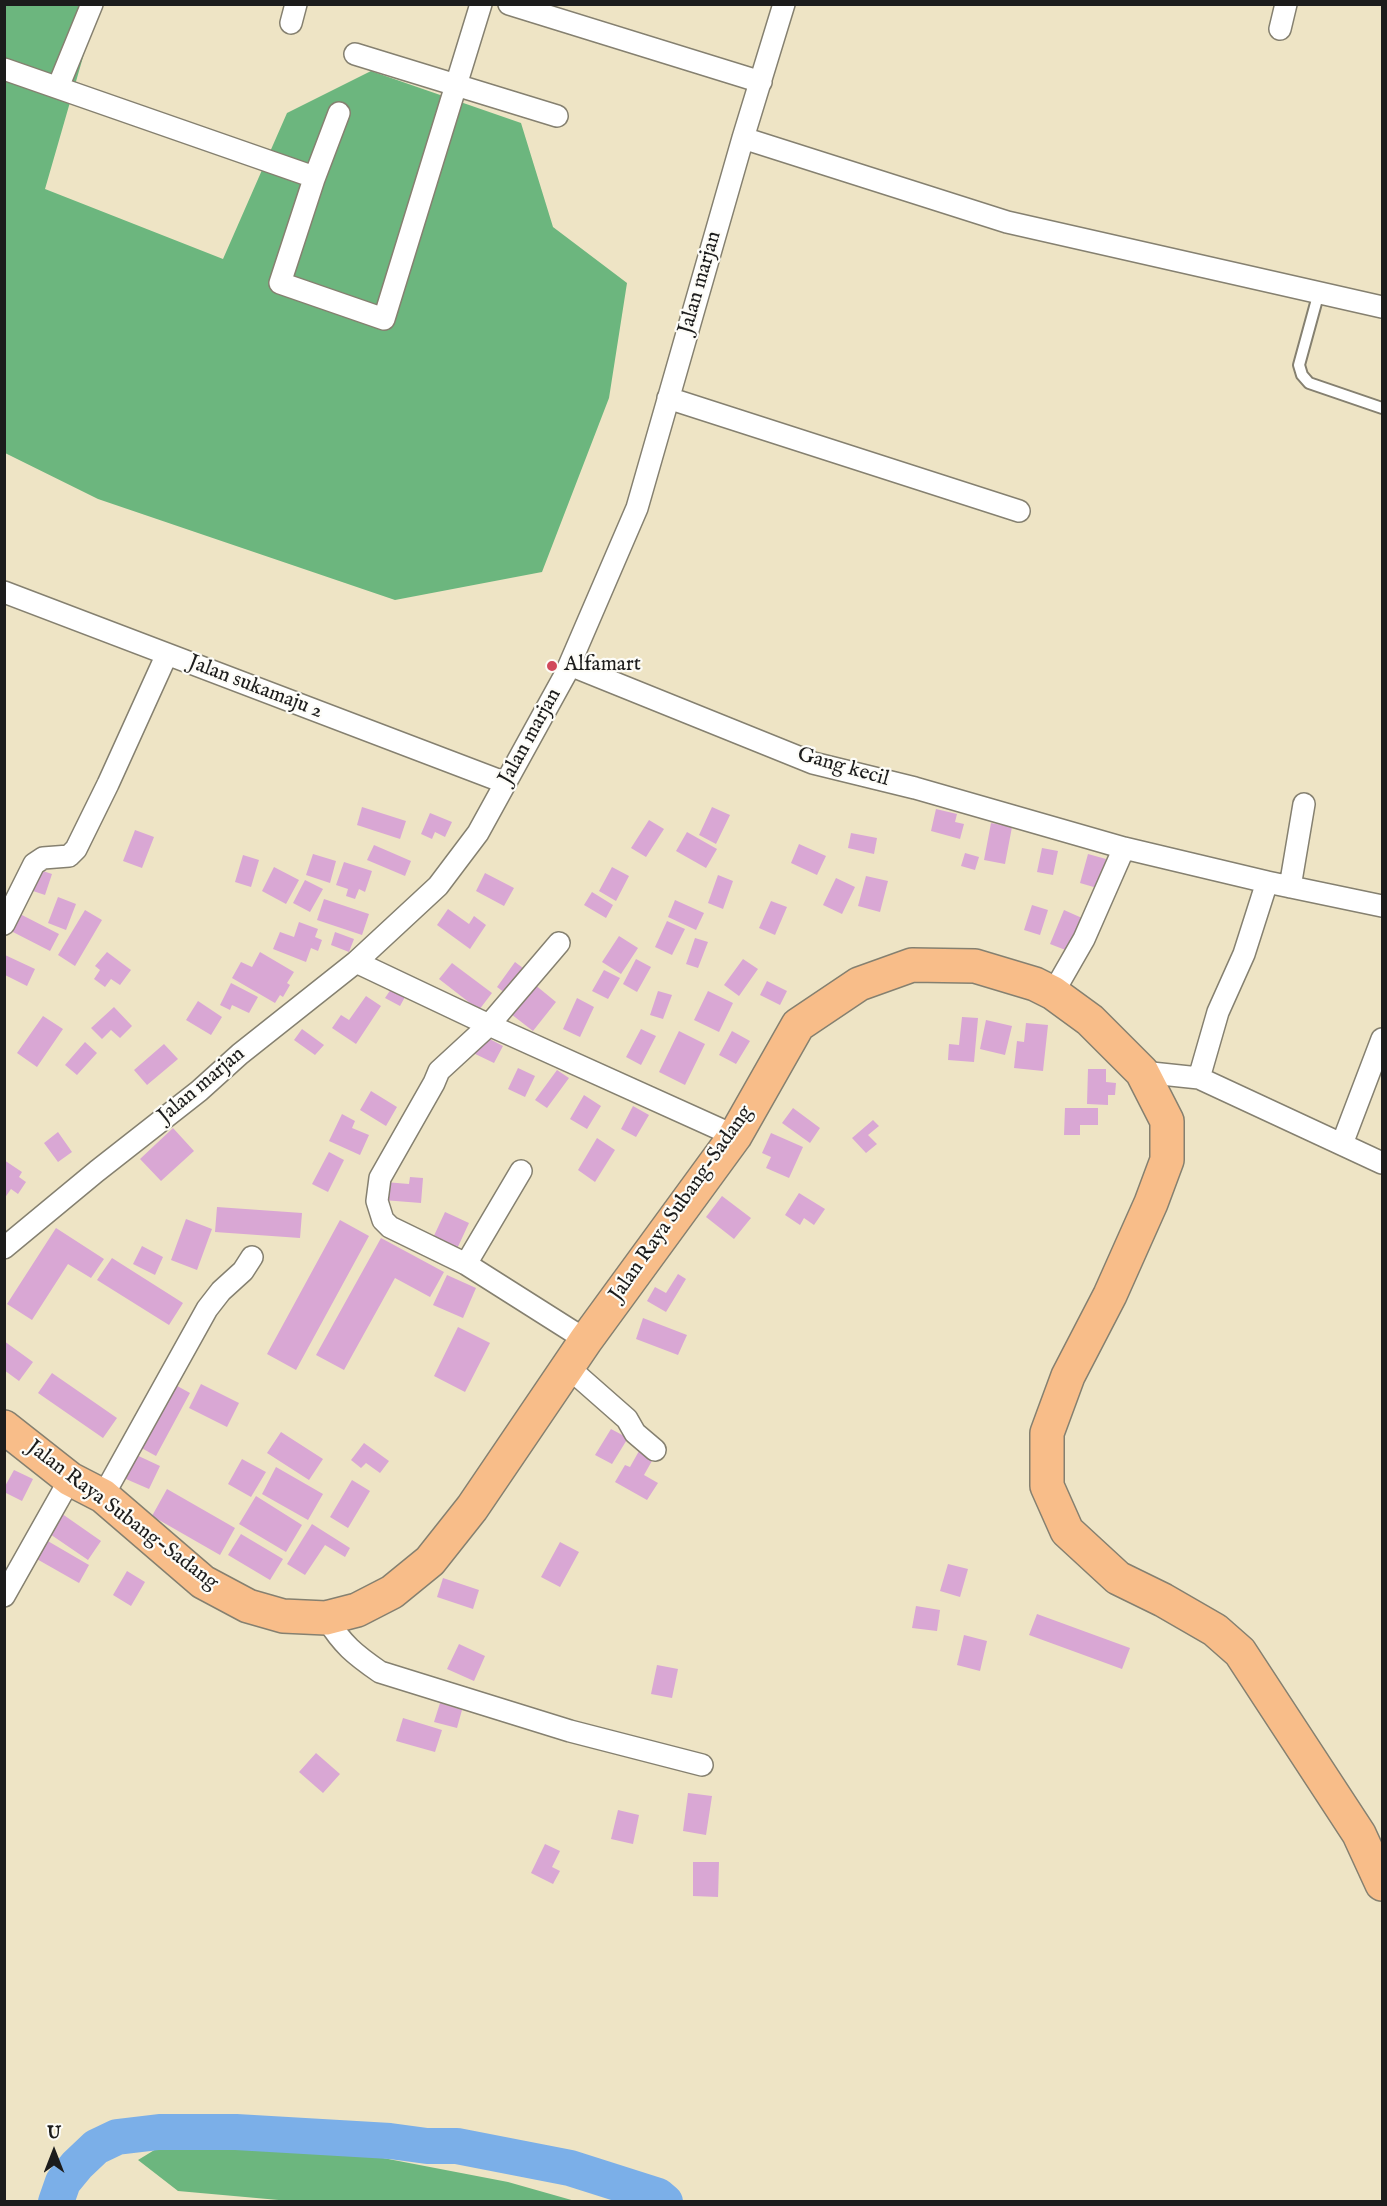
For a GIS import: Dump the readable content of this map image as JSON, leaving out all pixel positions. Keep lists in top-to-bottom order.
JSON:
{
  "streets": {
    "main road": ["Jalan Raya Subang-Sadang"],
    "street": ["Jalan marjan", "Jalan sukamaju 2", "Gang kecil"]
  },
  "crossings": [
    ["Jalan marjan", "Jalan sukamaju 2"],
    ["Jalan marjan", "Gang kecil"]
  ],
  "places": ["Alfamart"],
  "north": "top"
}
